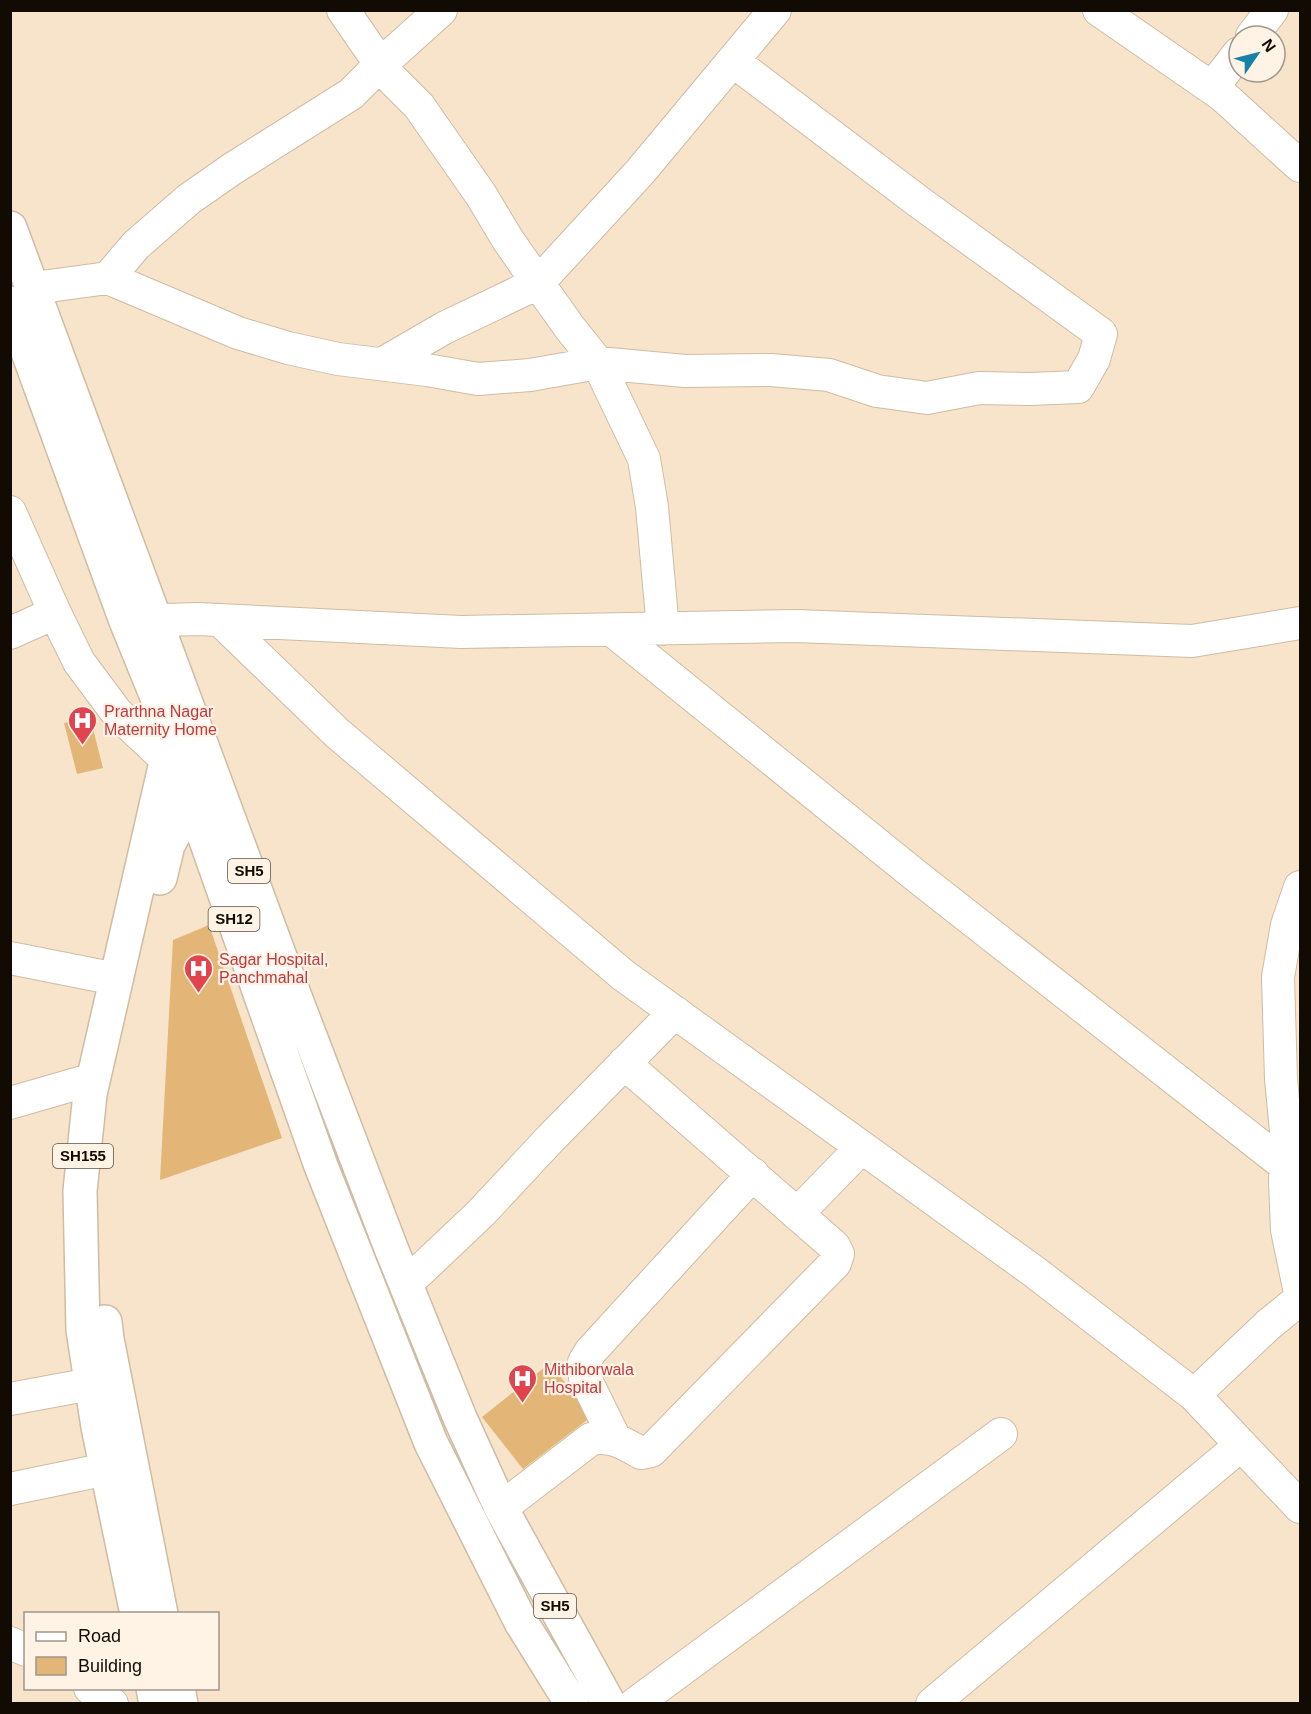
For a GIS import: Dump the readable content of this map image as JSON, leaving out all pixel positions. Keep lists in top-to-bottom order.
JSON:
{
  "streets": {
    "main road": ["SH5", "SH12", "SH155"]
  },
  "crossings": [
    ["SH5", "SH12"],
    ["SH5", "SH155"],
    ["SH12", "SH155"]
  ],
  "places": {
    "hospital": ["Prarthna Nagar Maternity Home", "Sagar Hospital, Panchmahal", "Mithiborwala Hospital"]
  },
  "legend": ["Road", "Building"],
  "north": "top right"
}
